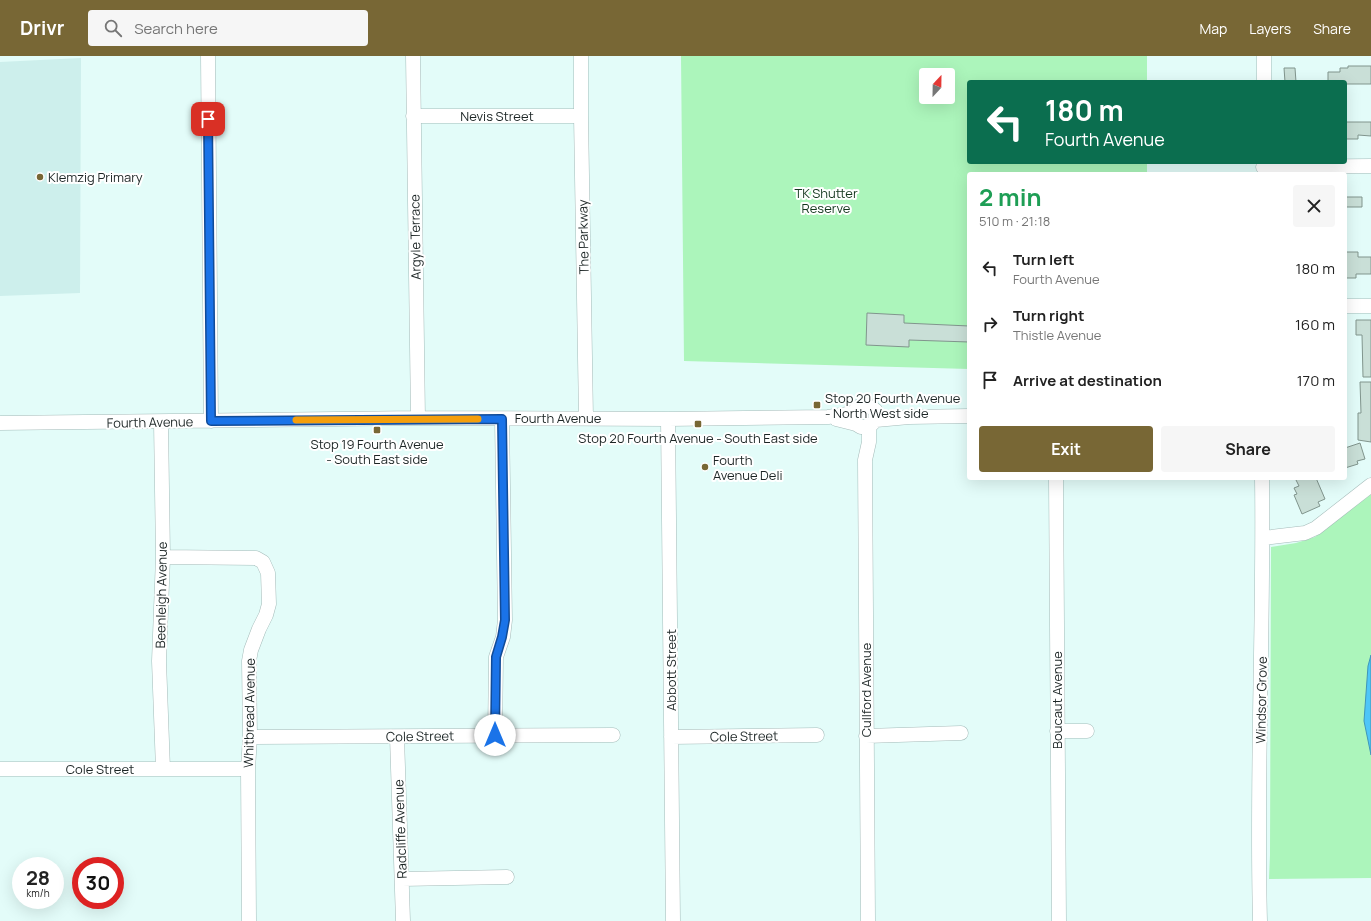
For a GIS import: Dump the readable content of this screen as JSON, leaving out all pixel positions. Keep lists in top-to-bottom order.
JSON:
{
  "streets": {
    "street": [
      "Nevis Street",
      "Argyle Terrace",
      "The Parkway",
      "Fourth Avenue",
      "Beenleigh Avenue",
      "Abbott Street",
      "Cullford Avenue",
      "Boucaut Avenue",
      "Windsor Grove",
      "Whitbread Avenue",
      "Cole Street",
      "Radcliffe Avenue"
    ]
  },
  "crossings": [
    ["Nevis Street", "Argyle Terrace"],
    ["Nevis Street", "The Parkway"],
    ["Argyle Terrace", "Fourth Avenue"],
    ["The Parkway", "Fourth Avenue"],
    ["Fourth Avenue", "Beenleigh Avenue"],
    ["Fourth Avenue", "Abbott Street"],
    ["Fourth Avenue", "Cullford Avenue"],
    ["Beenleigh Avenue", "Whitbread Avenue"],
    ["Beenleigh Avenue", "Cole Street"],
    ["Abbott Street", "Cole Street"],
    ["Whitbread Avenue", "Cole Street"],
    ["Cole Street", "Radcliffe Avenue"]
  ],
  "parks": ["TK Shutter Reserve"],
  "places": {
    "other": ["Klemzig Primary", "Fourth Avenue Deli"],
    "transit": ["Stop 20 Fourth Avenue - North West side", "Stop 20 Fourth Avenue - South East side", "Stop 19 Fourth Avenue - South East side"]
  },
  "north": "top",
  "page": {
    "header": "Drivr",
    "search": "Search here",
    "nav": ["Map", "Layers", "Share"],
    "turn": ["180 m", "Fourth Avenue"],
    "heading": ["2 min", "510 m · 21:18"],
    "list": [
      {
        "name": "Turn left",
        "note": "Fourth Avenue",
        "value": "180 m"
      },
      {
        "name": "Turn right",
        "note": "Thistle Avenue",
        "value": "160 m"
      },
      {
        "name": "Arrive at destination",
        "value": "170 m"
      }
    ],
    "buttons": ["Exit", "Share"],
    "speed": "28 km/h",
    "limit": "30"
  }
}
